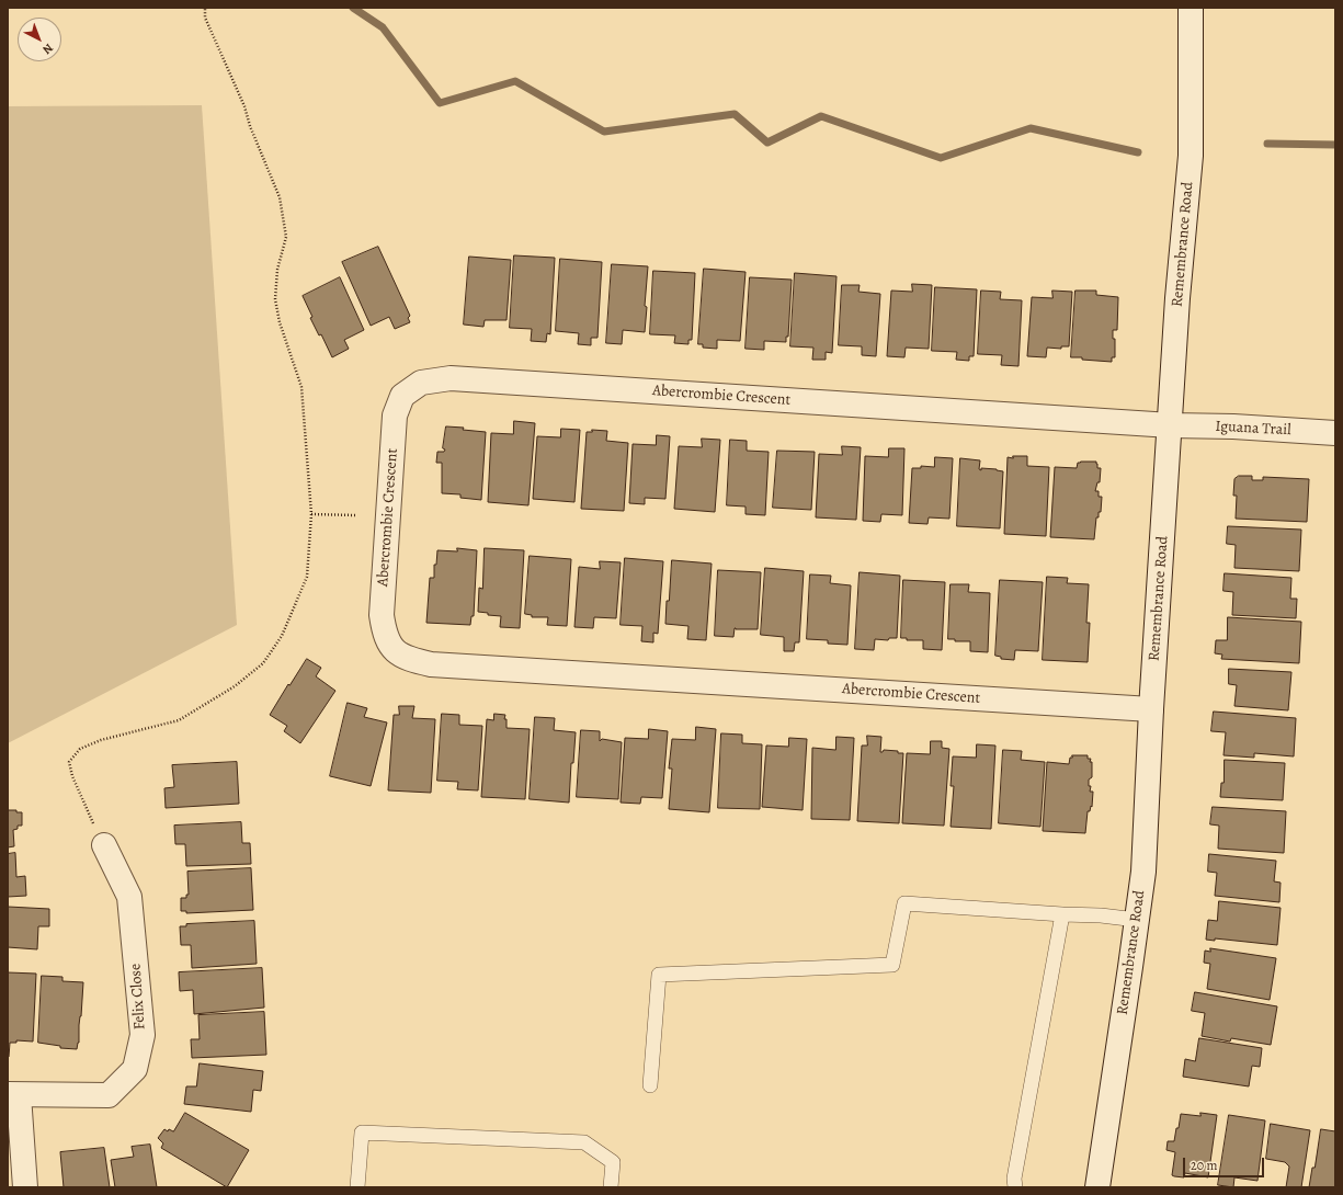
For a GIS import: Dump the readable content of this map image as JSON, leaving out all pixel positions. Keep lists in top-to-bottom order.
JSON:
{
  "streets": {
    "street": [
      "Remembrance Road",
      "Abercrombie Crescent",
      "Iguana Trail",
      "Felix Close"
    ]
  },
  "crossings": [
    ["Remembrance Road", "Abercrombie Crescent"],
    ["Remembrance Road", "Iguana Trail"],
    ["Abercrombie Crescent", "Iguana Trail"]
  ],
  "scale_bar": "20 m",
  "north": "bottom right"
}
